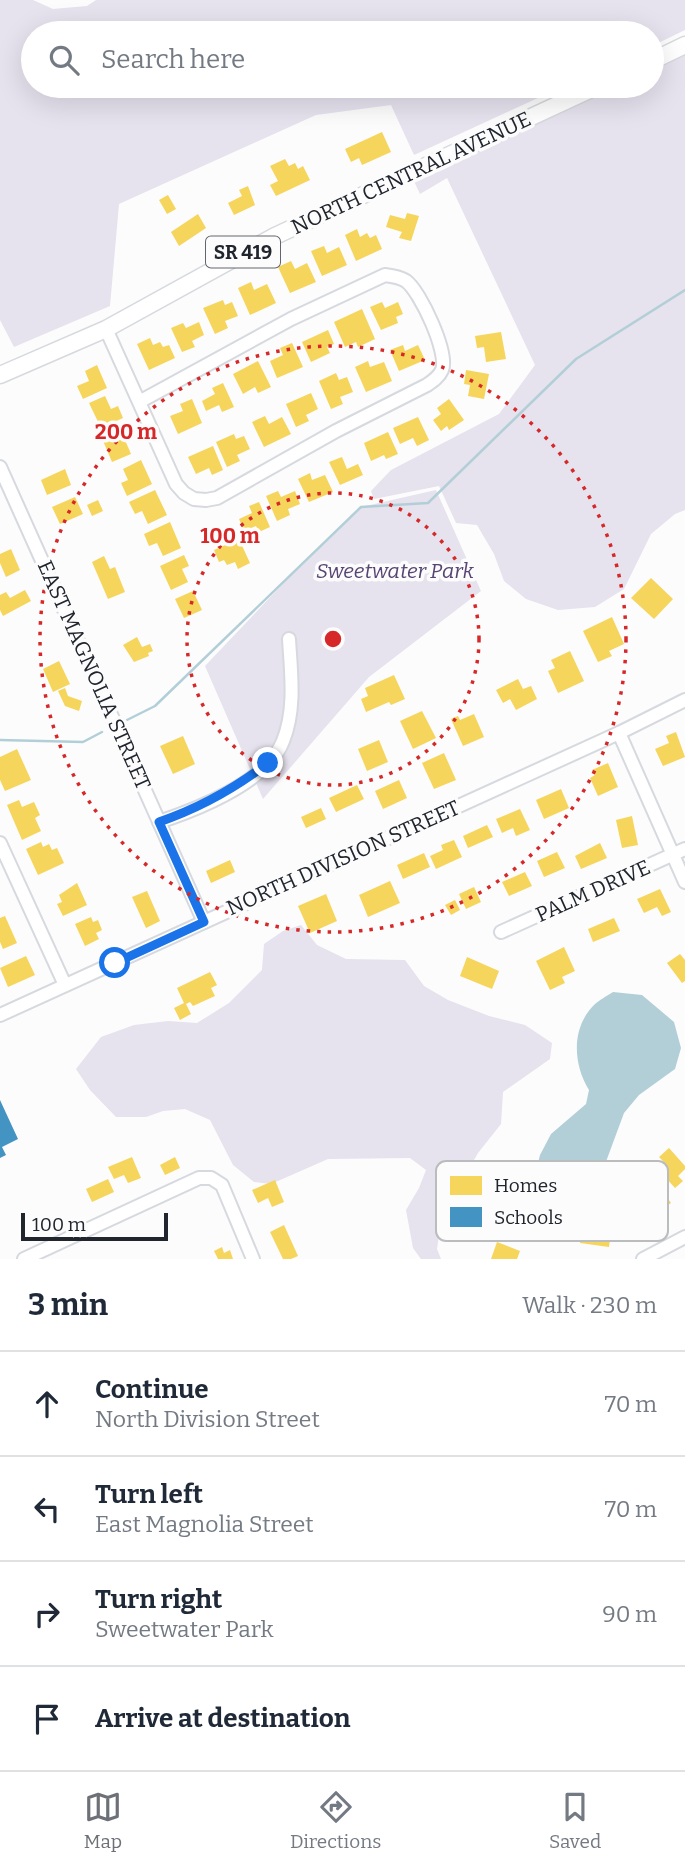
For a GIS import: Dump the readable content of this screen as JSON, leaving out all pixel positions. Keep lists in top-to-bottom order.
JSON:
{
  "streets": {
    "main road": ["NORTH CENTRAL AVENUE", "SR 419"],
    "street": ["EAST MAGNOLIA STREET", "NORTH DIVISION STREET", "PALM DRIVE"]
  },
  "crossings": [
    ["EAST MAGNOLIA STREET", "NORTH DIVISION STREET"]
  ],
  "parks": ["Sweetwater Park"],
  "legend": ["Homes", "Schools"],
  "scale_bar": "100 m",
  "page": {
    "search": "Search here",
    "scale": "100 m",
    "heading": ["3 min", "Walk · 230 m"],
    "list": [
      ["Continue", "North Division Street", "70 m"],
      ["Turn left", "East Magnolia Street", "70 m"],
      ["Turn right", "Sweetwater Park", "90 m"],
      "Arrive at destination"
    ],
    "nav": ["Map", "Directions", "Saved"]
  },
  "rings": ["200 m", "100 m"]
}
